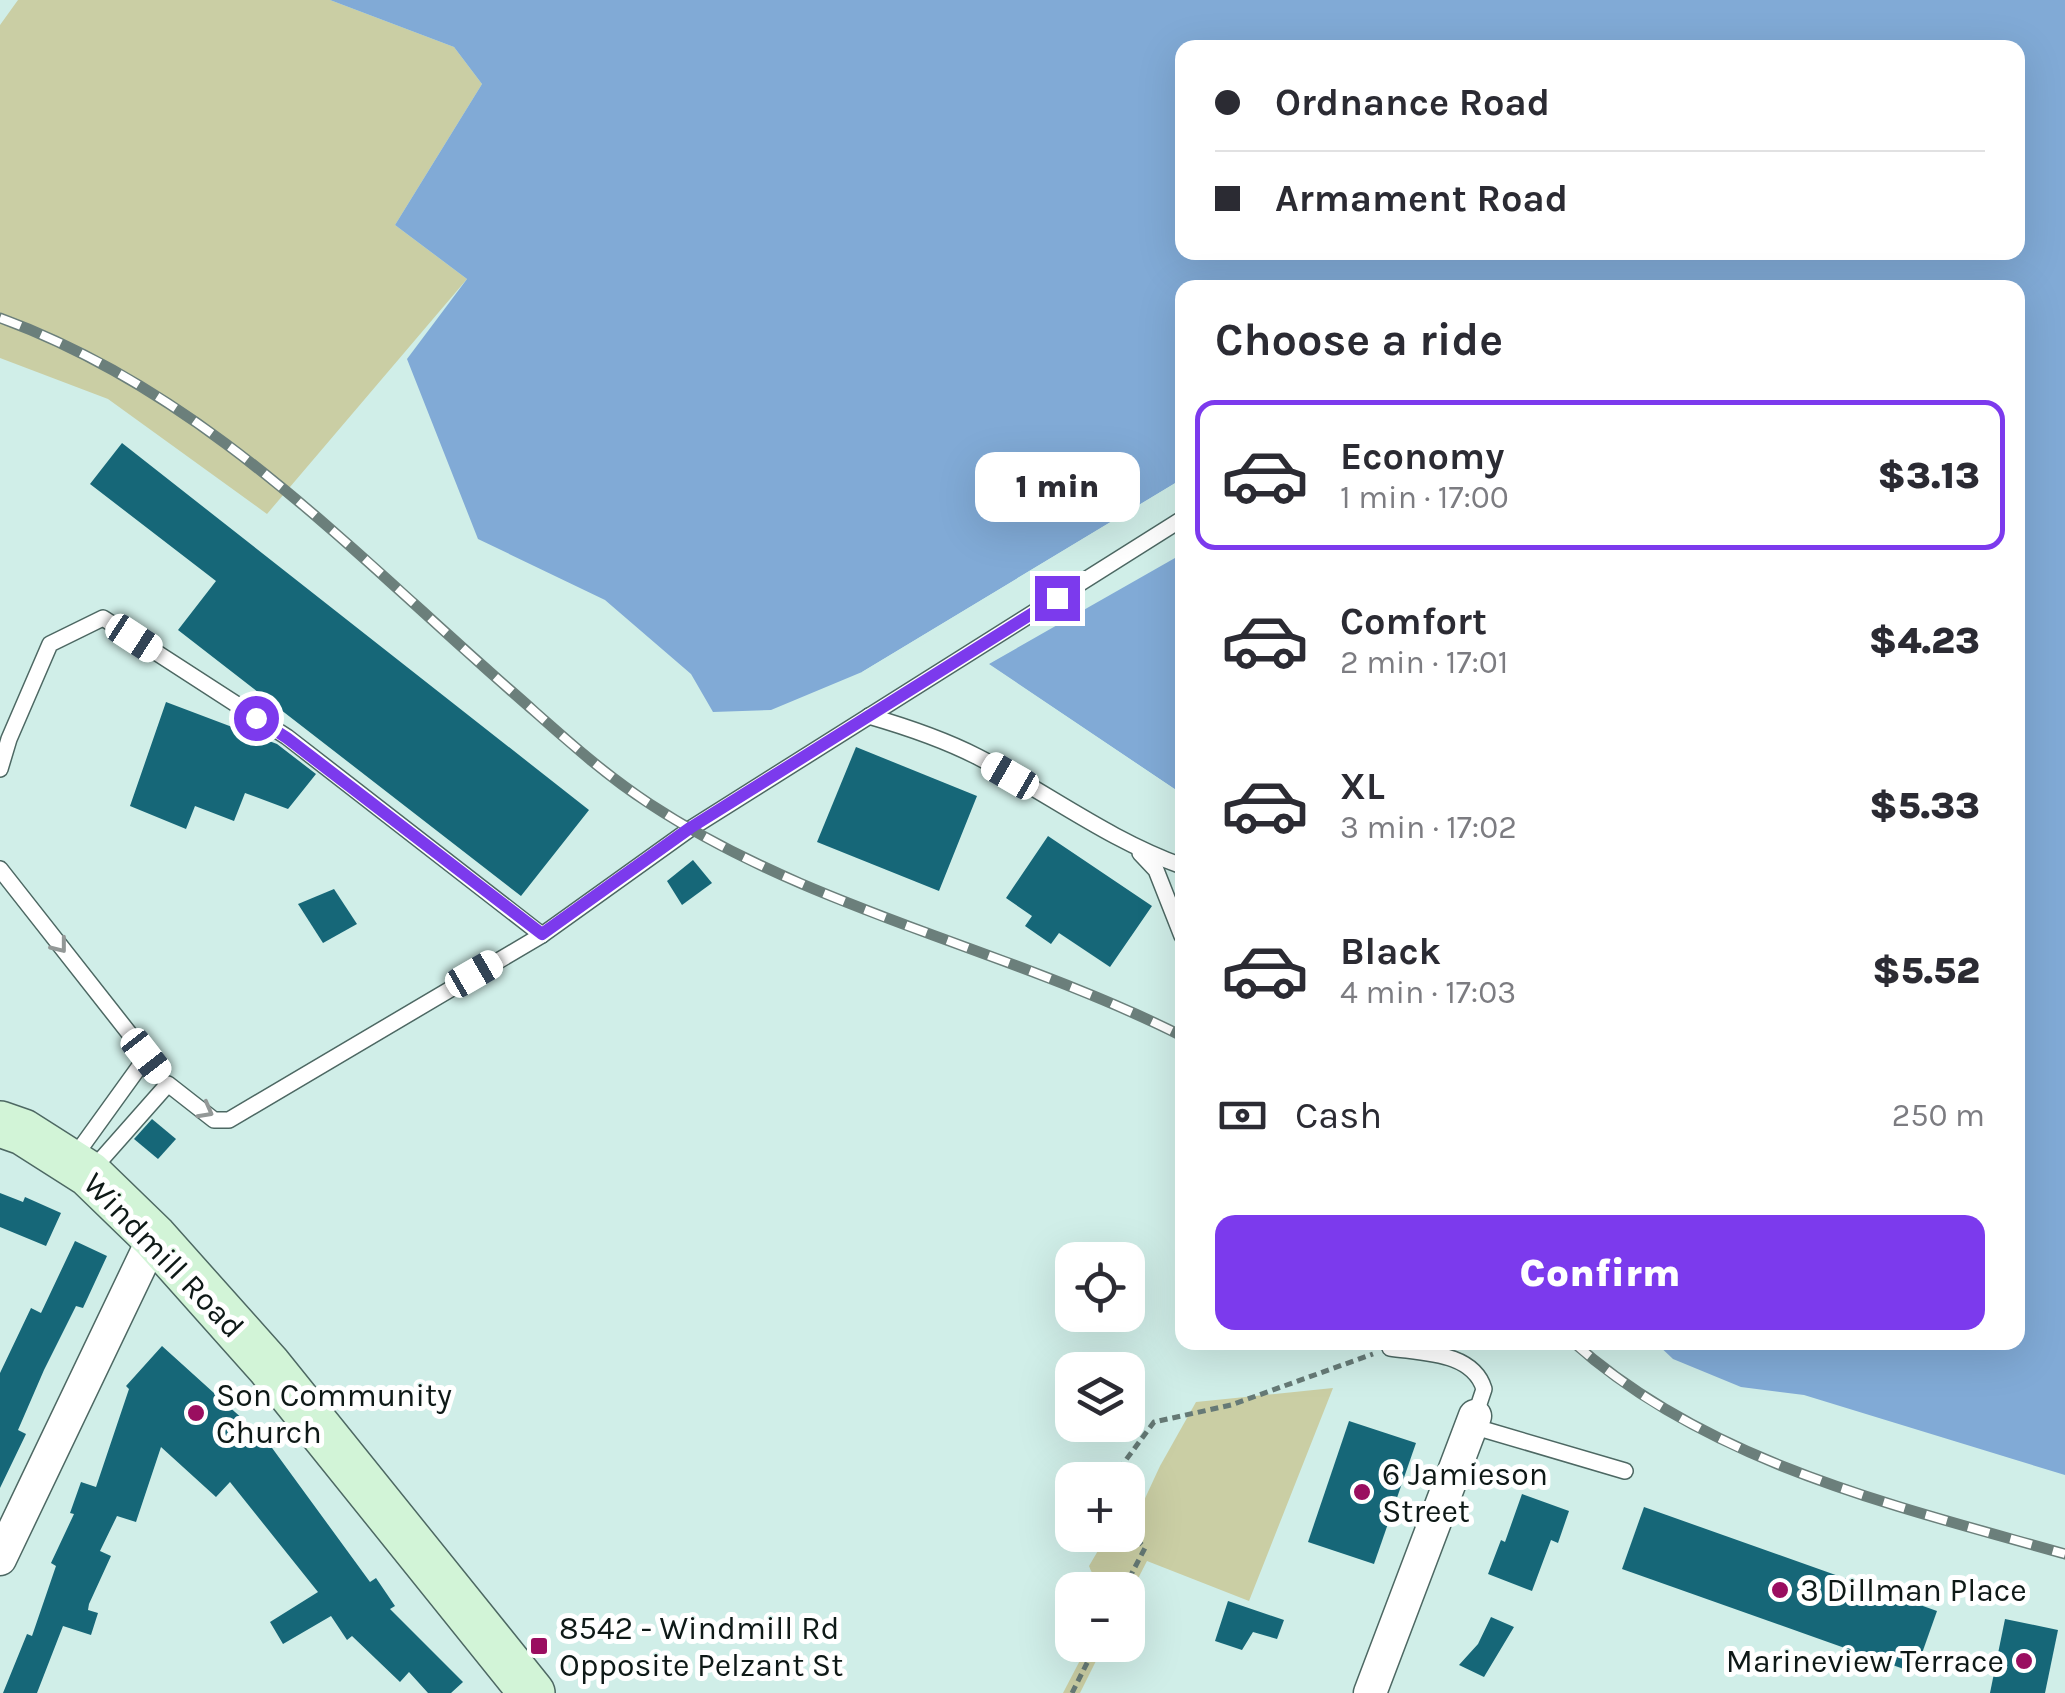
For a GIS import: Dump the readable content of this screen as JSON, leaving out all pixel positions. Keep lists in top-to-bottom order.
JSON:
{
  "streets": {
    "main road": ["Windmill Road"]
  },
  "places": {
    "other": [
      "Son Community Church",
      "6 Jamieson Street",
      "3 Dillman Place",
      "Marineview Terrace"
    ],
    "transit": ["8542 - Windmill Rd Opposite Pelzant St"]
  },
  "page": {
    "banner": ["Ordnance Road", "Armament Road"],
    "heading": "Choose a ride",
    "list": [
      {
        "name": "Economy",
        "note": "1 min · 17:00",
        "value": "$3.13"
      },
      {
        "name": "Comfort",
        "note": "2 min · 17:01",
        "value": "$4.23"
      },
      {
        "name": "XL",
        "note": "3 min · 17:02",
        "value": "$5.33"
      },
      {
        "name": "Black",
        "note": "4 min · 17:03",
        "value": "$5.52"
      }
    ],
    "bubble": "1 min",
    "pay": ["Cash", "250 m"],
    "buttons": "Confirm",
    "map_buttons": ["+", "−"]
  }
}
